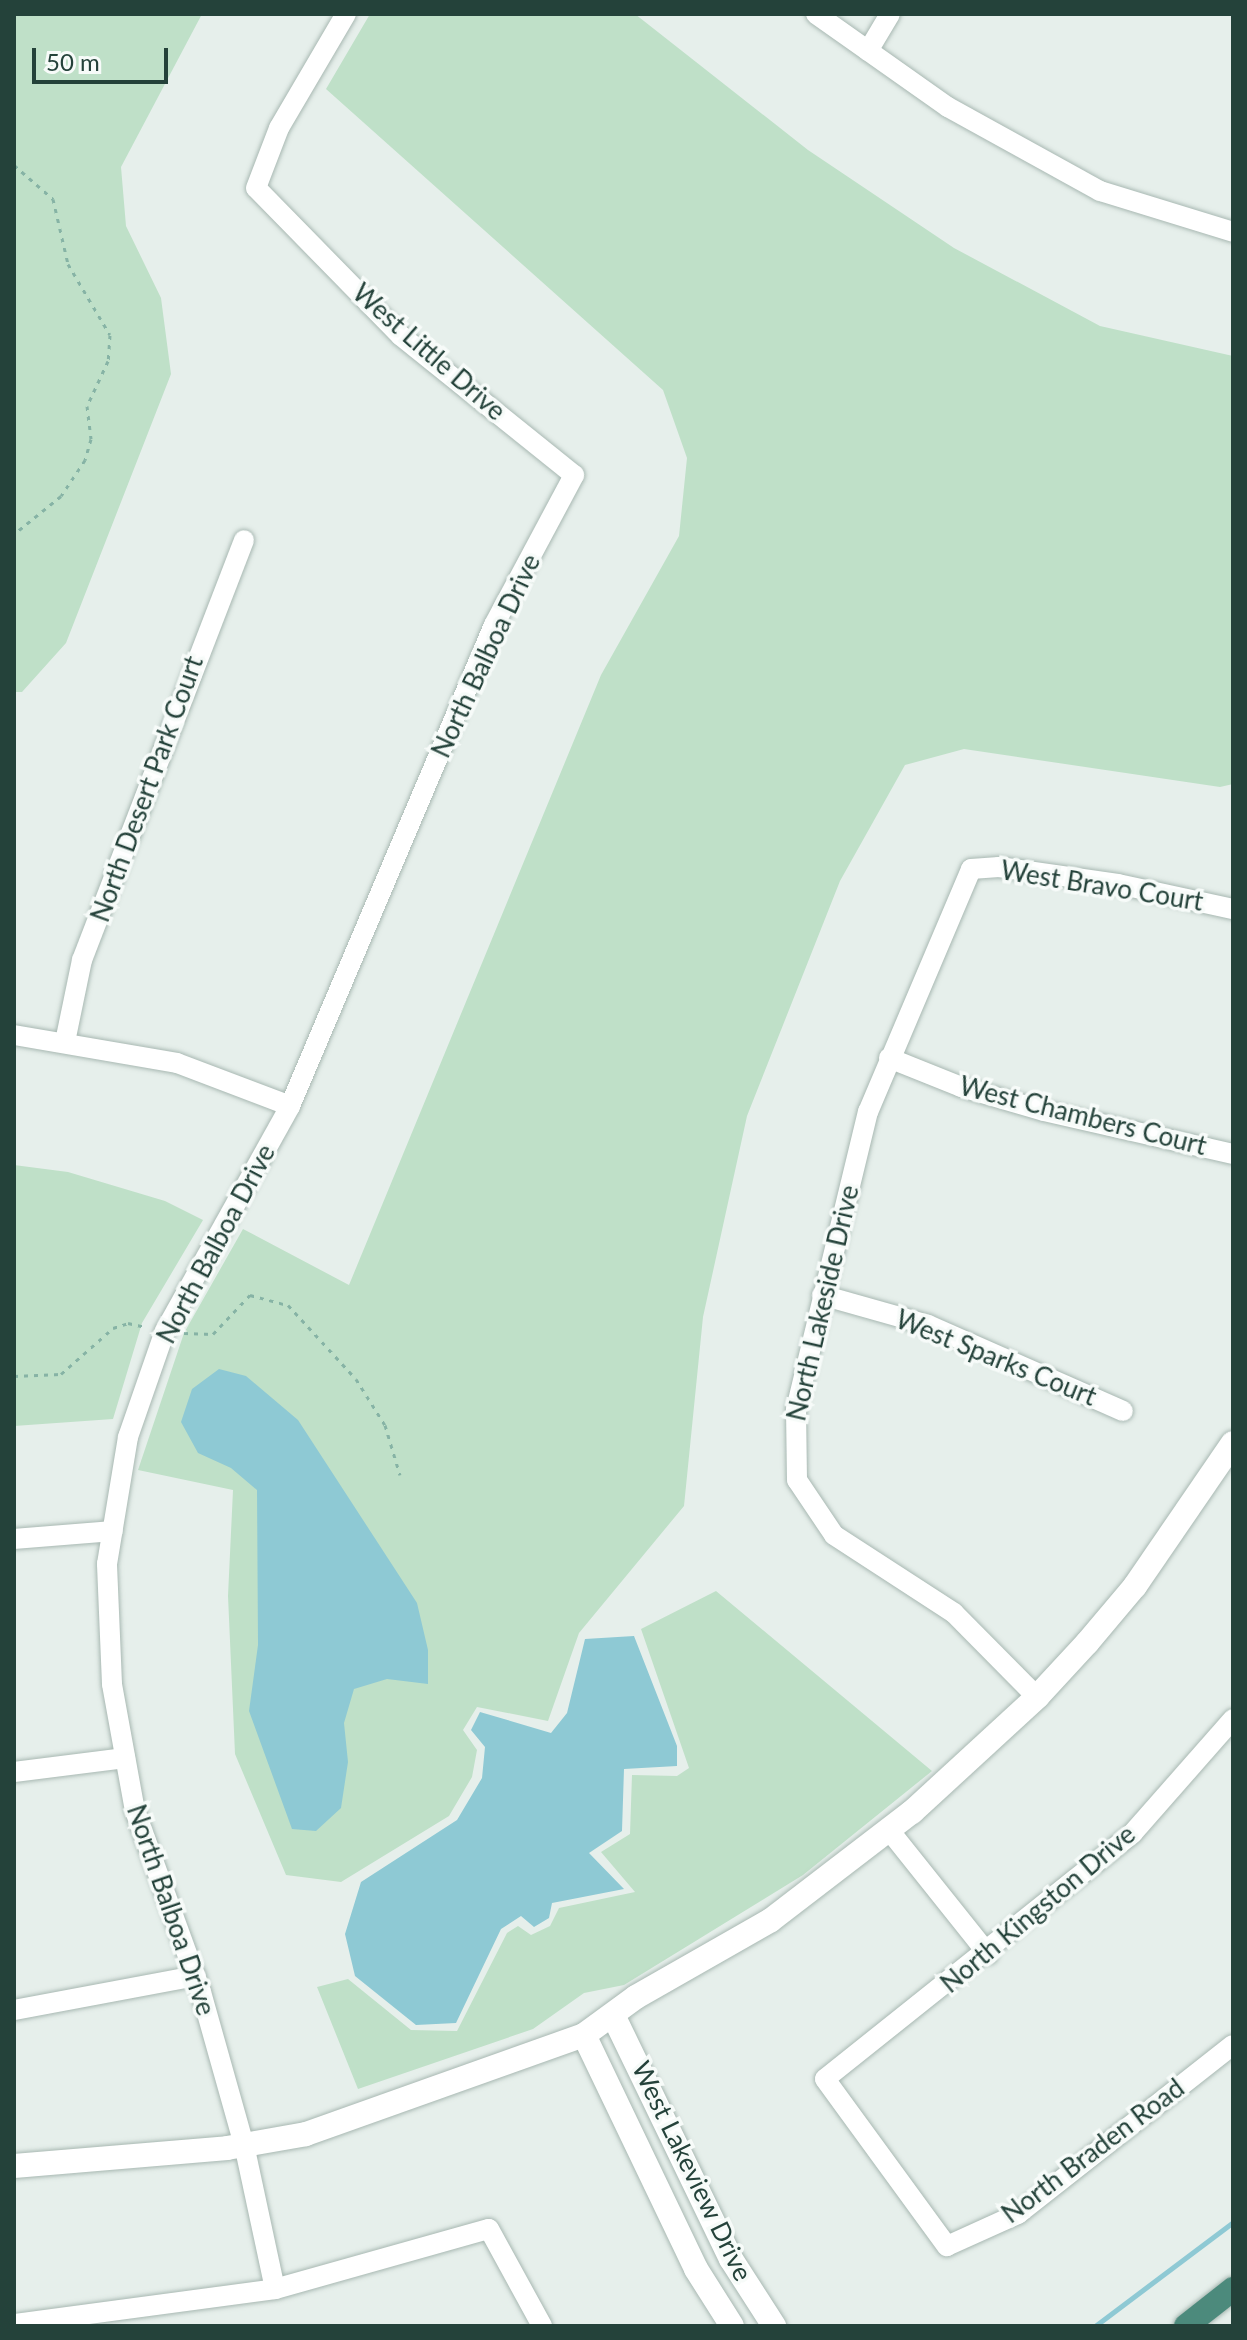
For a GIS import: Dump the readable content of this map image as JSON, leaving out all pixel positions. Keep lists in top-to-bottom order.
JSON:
{
  "streets": {
    "street": [
      "West Little Drive",
      "North Balboa Drive",
      "North Desert Park Court",
      "West Bravo Court",
      "West Chambers Court",
      "North Lakeside Drive",
      "West Sparks Court",
      "North Kingston Drive",
      "North Braden Road",
      "West Lakeview Drive"
    ]
  },
  "crossings": [
    ["West Little Drive", "North Balboa Drive"],
    ["West Bravo Court", "North Lakeside Drive"],
    ["West Chambers Court", "North Lakeside Drive"],
    ["North Lakeside Drive", "West Sparks Court"],
    ["North Kingston Drive", "North Braden Road"]
  ],
  "scale_bar": "50 m"
}
